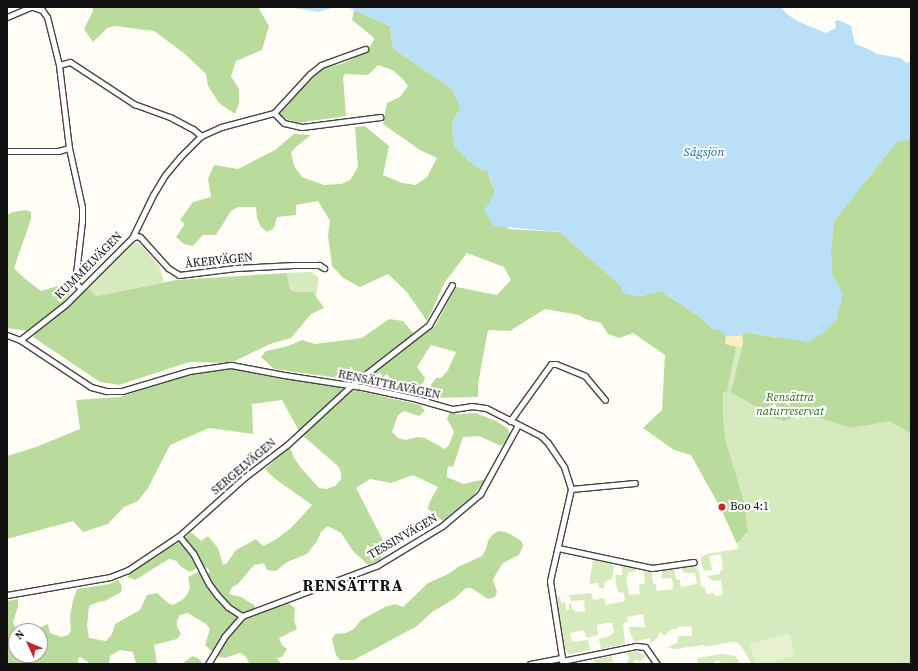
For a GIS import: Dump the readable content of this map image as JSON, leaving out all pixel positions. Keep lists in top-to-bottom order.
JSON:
{
  "streets": {
    "street": [
      "ÅKERVÄGEN",
      "KUMMELVÄGEN",
      "RENSÄTTRAVÄGEN",
      "SERGELVÄGEN",
      "TESSINVÄGEN"
    ]
  },
  "crossings": [
    ["ÅKERVÄGEN", "KUMMELVÄGEN"],
    ["KUMMELVÄGEN", "RENSÄTTRAVÄGEN"],
    ["RENSÄTTRAVÄGEN", "SERGELVÄGEN"],
    ["RENSÄTTRAVÄGEN", "TESSINVÄGEN"]
  ],
  "districts": ["RENSÄTTRA"],
  "water": ["Sågsjön"],
  "parks": ["Rensättra naturreservat"],
  "places": ["Boo 4:1"],
  "north": "top left"
}
